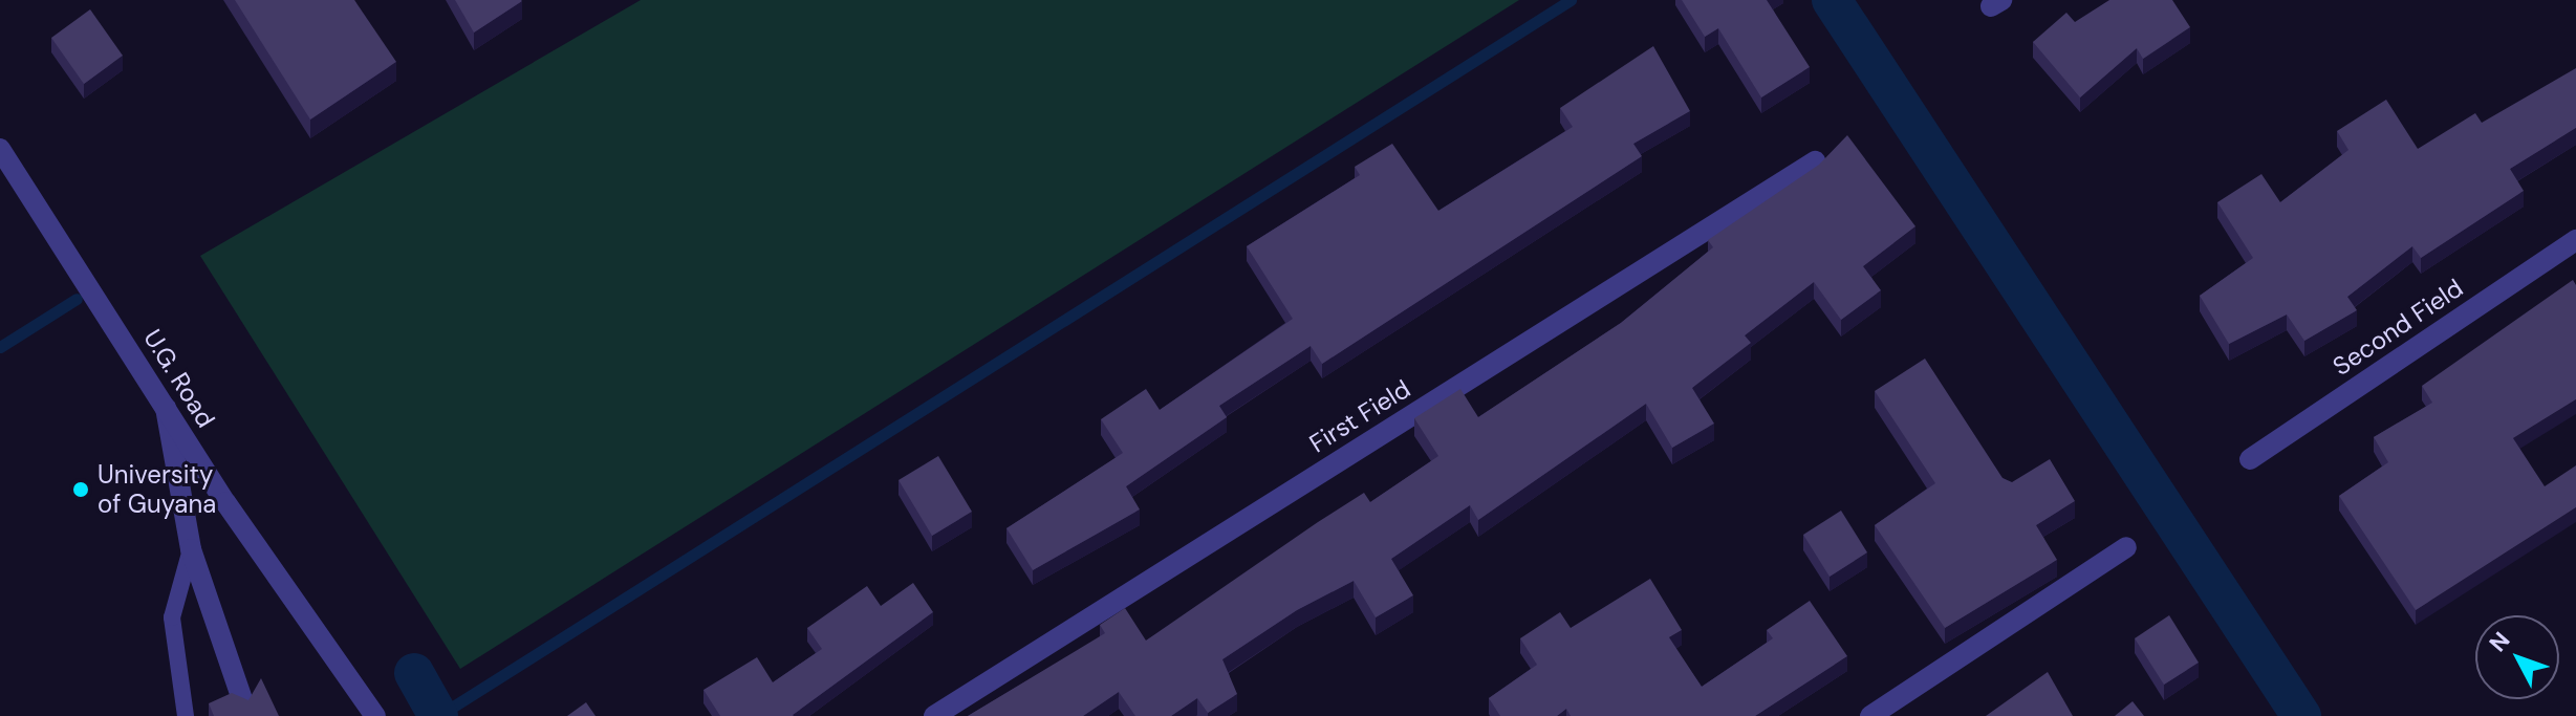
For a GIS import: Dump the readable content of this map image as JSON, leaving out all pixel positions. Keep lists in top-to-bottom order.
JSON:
{
  "streets": {
    "street": ["Second Field", "U.G. Road", "First Field"]
  },
  "places": ["University of Guyana"],
  "north": "top left"
}
